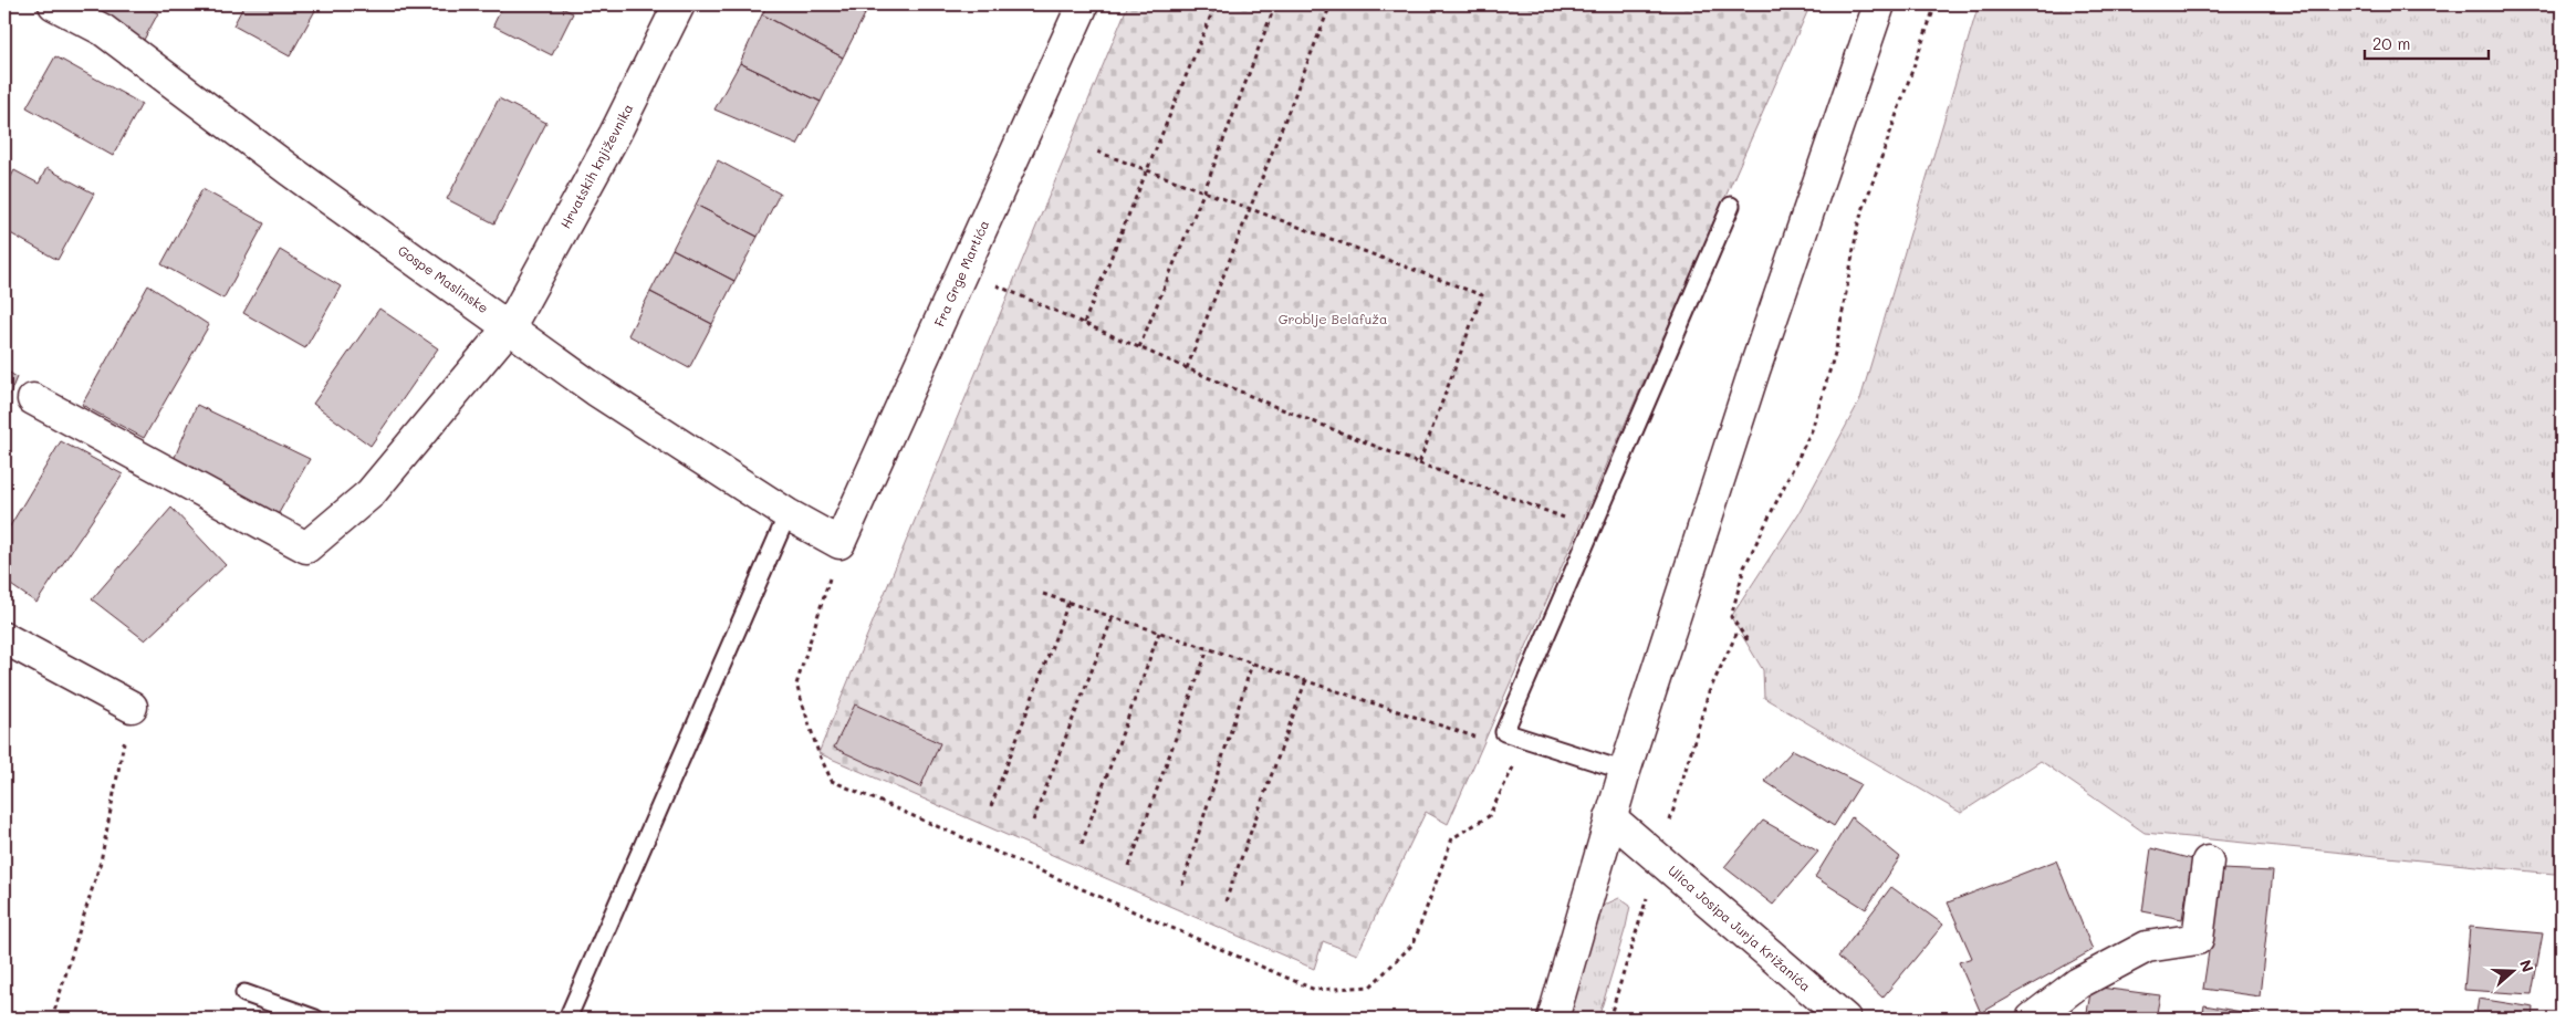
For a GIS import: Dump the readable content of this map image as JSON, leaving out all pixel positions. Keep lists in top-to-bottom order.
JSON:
{
  "streets": {
    "street": [
      "Hrvatskih književnika",
      "Fra Grge Martića",
      "Gospe Maslinske",
      "Ulica Josipa Jurja Križanića"
    ]
  },
  "crossings": [
    ["Hrvatskih književnika", "Gospe Maslinske"],
    ["Fra Grge Martića", "Gospe Maslinske"]
  ],
  "parks": ["Groblje Belafuža"],
  "scale_bar": "20 m",
  "north": "right"
}
